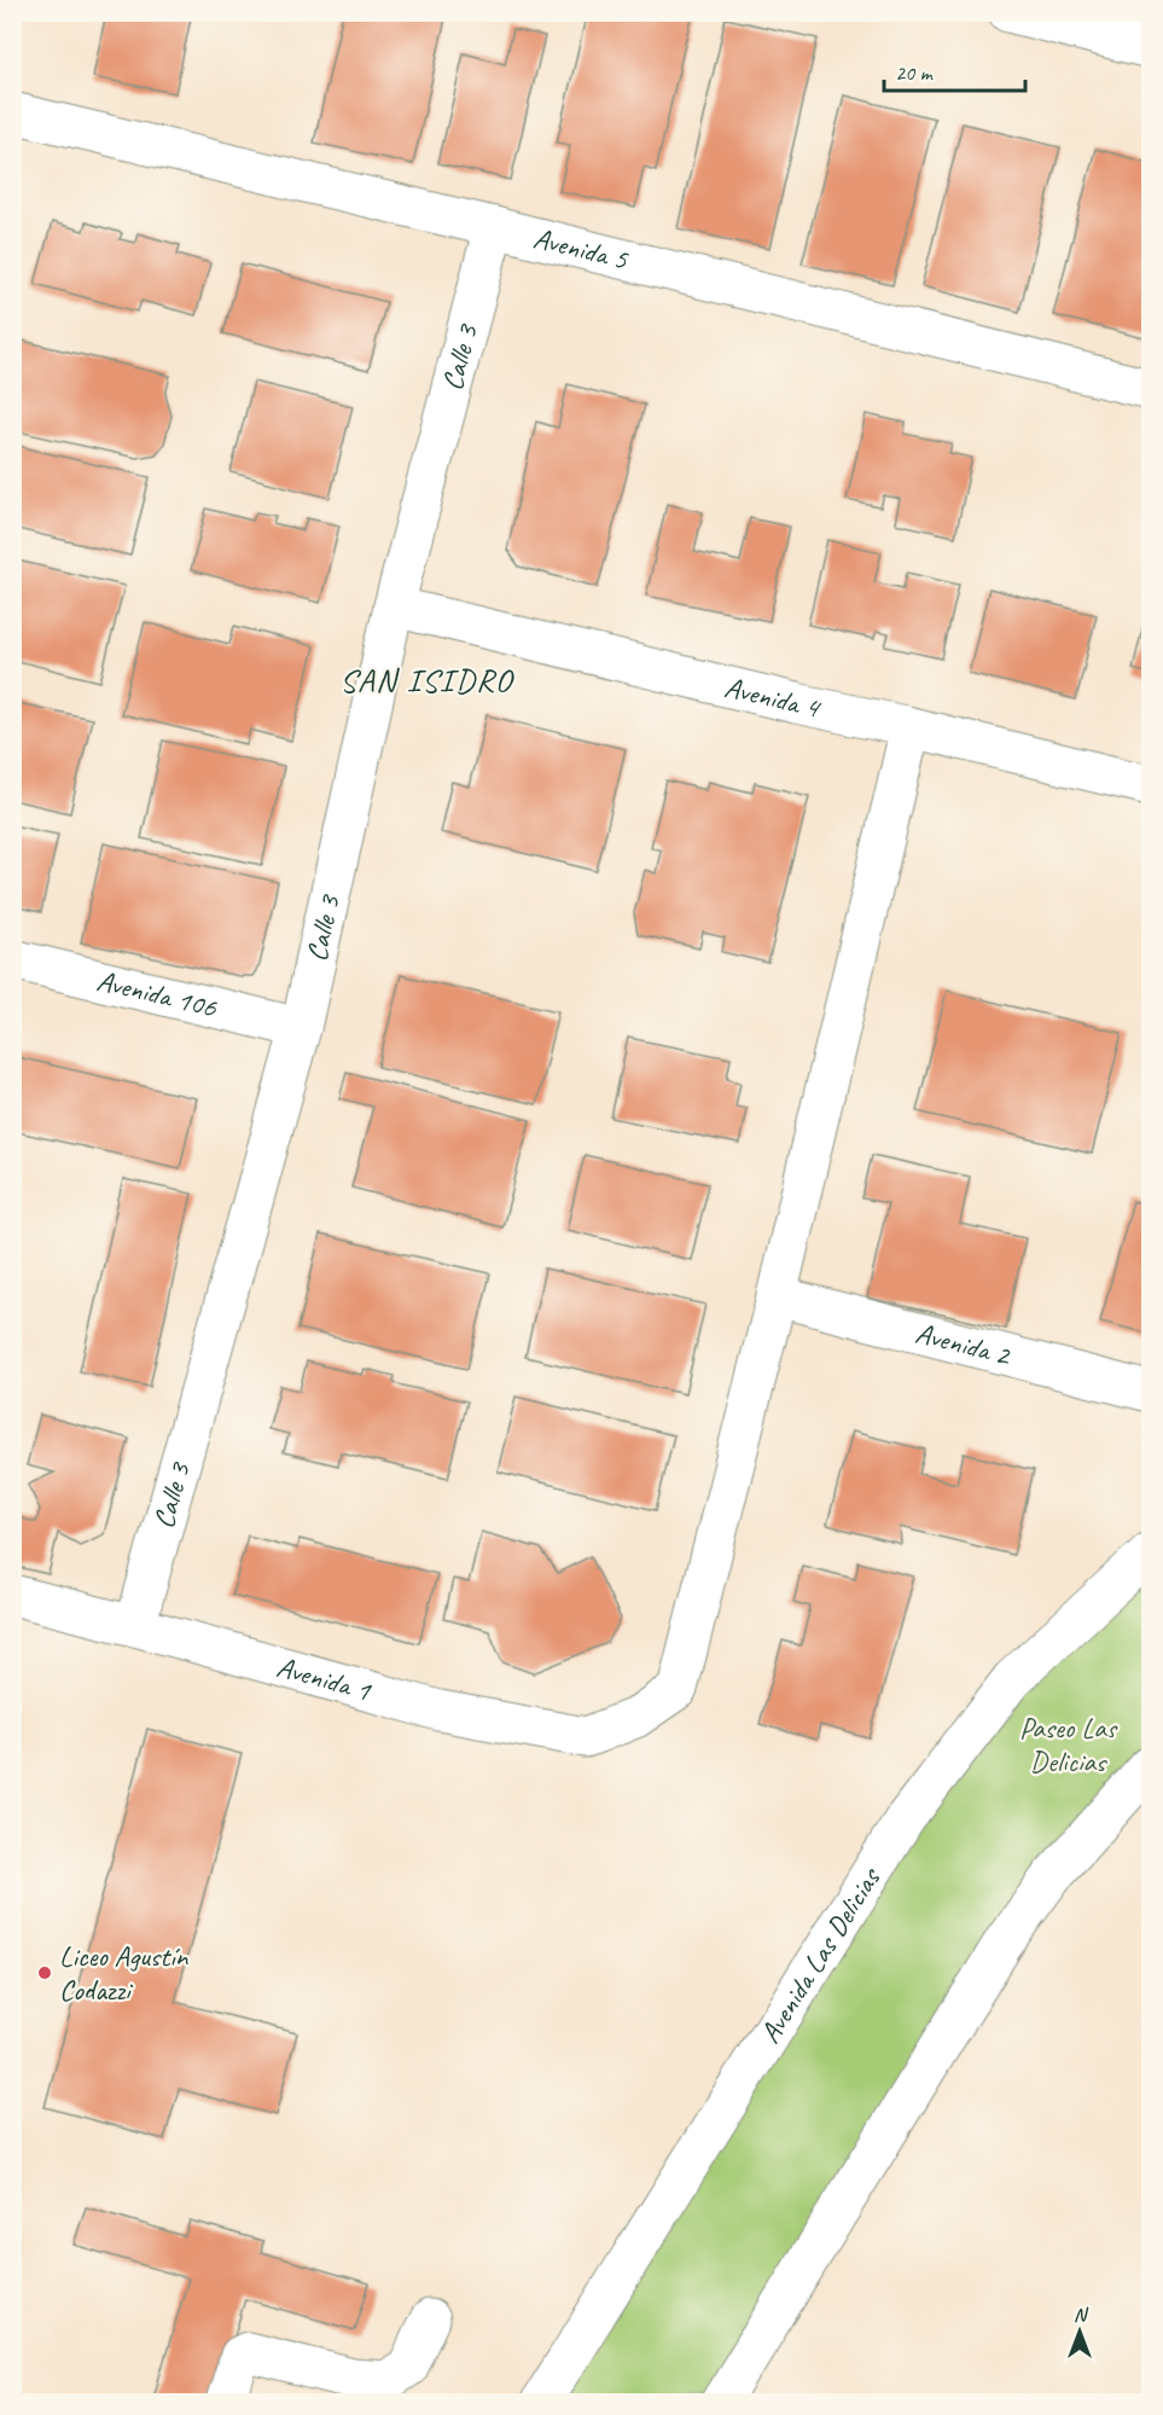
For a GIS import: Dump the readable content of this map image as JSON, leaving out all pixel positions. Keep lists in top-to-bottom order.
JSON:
{
  "streets": {
    "street": [
      "Avenida 5",
      "Calle 3",
      "Avenida 4",
      "Avenida 106",
      "Avenida 2",
      "Avenida 1",
      "Avenida Las Delicias"
    ]
  },
  "crossings": [
    ["Avenida 5", "Calle 3"],
    ["Calle 3", "Avenida 4"],
    ["Calle 3", "Avenida 106"],
    ["Calle 3", "Avenida 1"],
    ["Avenida 4", "Avenida 1"],
    ["Avenida 2", "Avenida 1"]
  ],
  "districts": ["SAN ISIDRO"],
  "parks": ["Paseo Las Delicias"],
  "places": ["Liceo Agustín Codazzi"],
  "scale_bar": "20 m",
  "north": "top"
}
